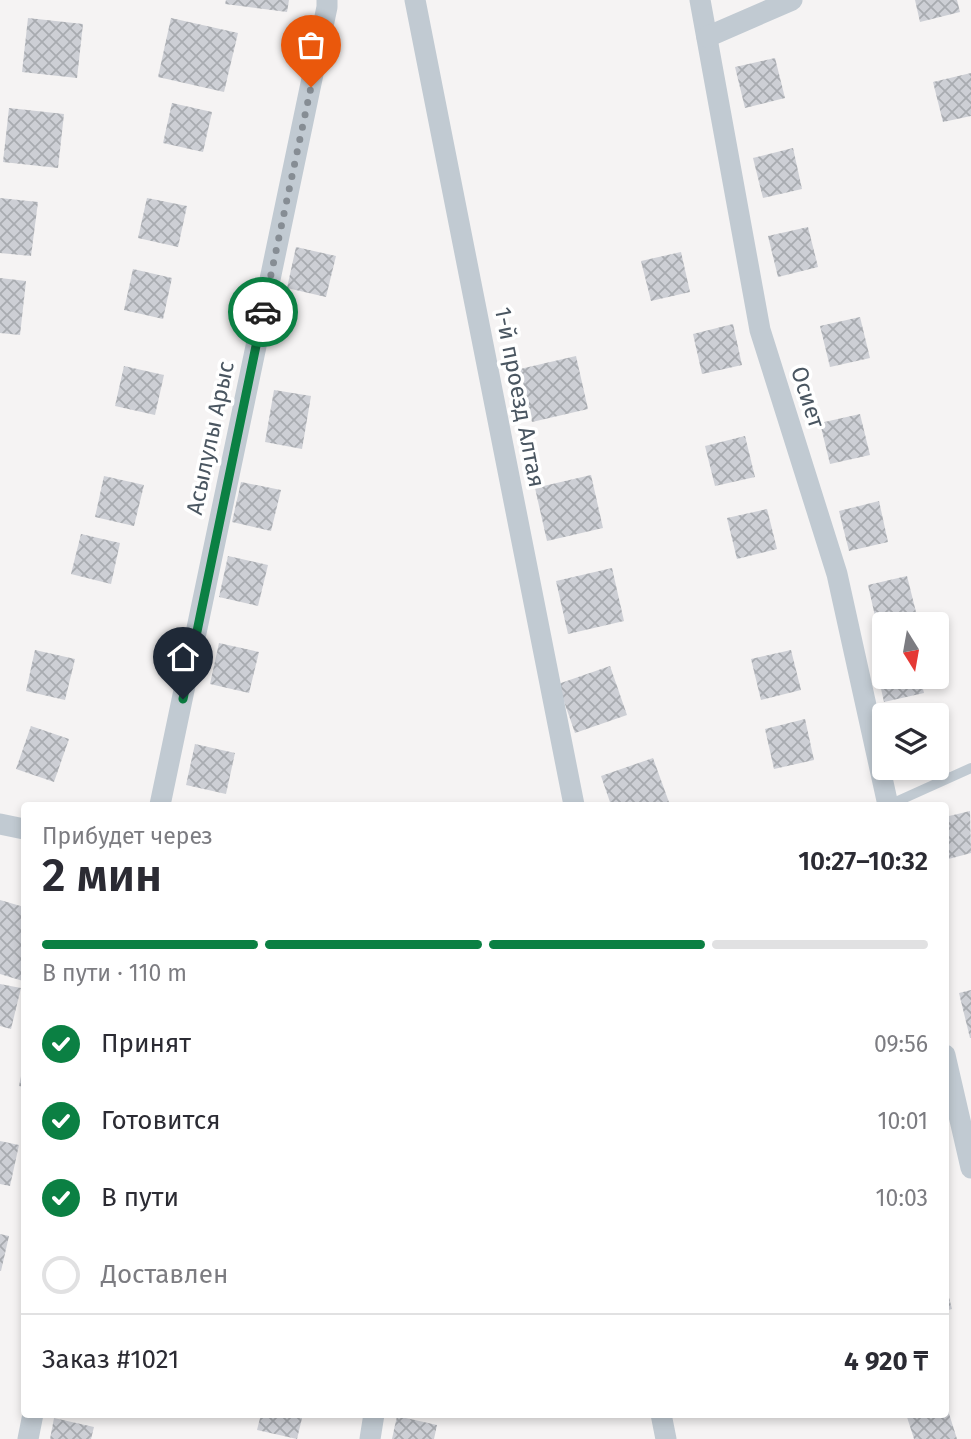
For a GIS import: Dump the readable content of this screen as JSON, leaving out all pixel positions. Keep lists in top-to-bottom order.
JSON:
{
  "streets": {
    "street": ["1-й проезд Алтая", "Осиет", "Асылулы Арыс"]
  },
  "north": "bottom",
  "page": {
    "heading": ["2 мин", "Прибудет через", "10:27–10:32"],
    "panel": ["Заказ #1021", "4 920 ₸"],
    "bar": "В пути · 110 m",
    "list": [
      ["Принят", "09:56"],
      ["Готовится", "10:01"],
      ["В пути", "10:03"],
      "Доставлен"
    ]
  }
}
